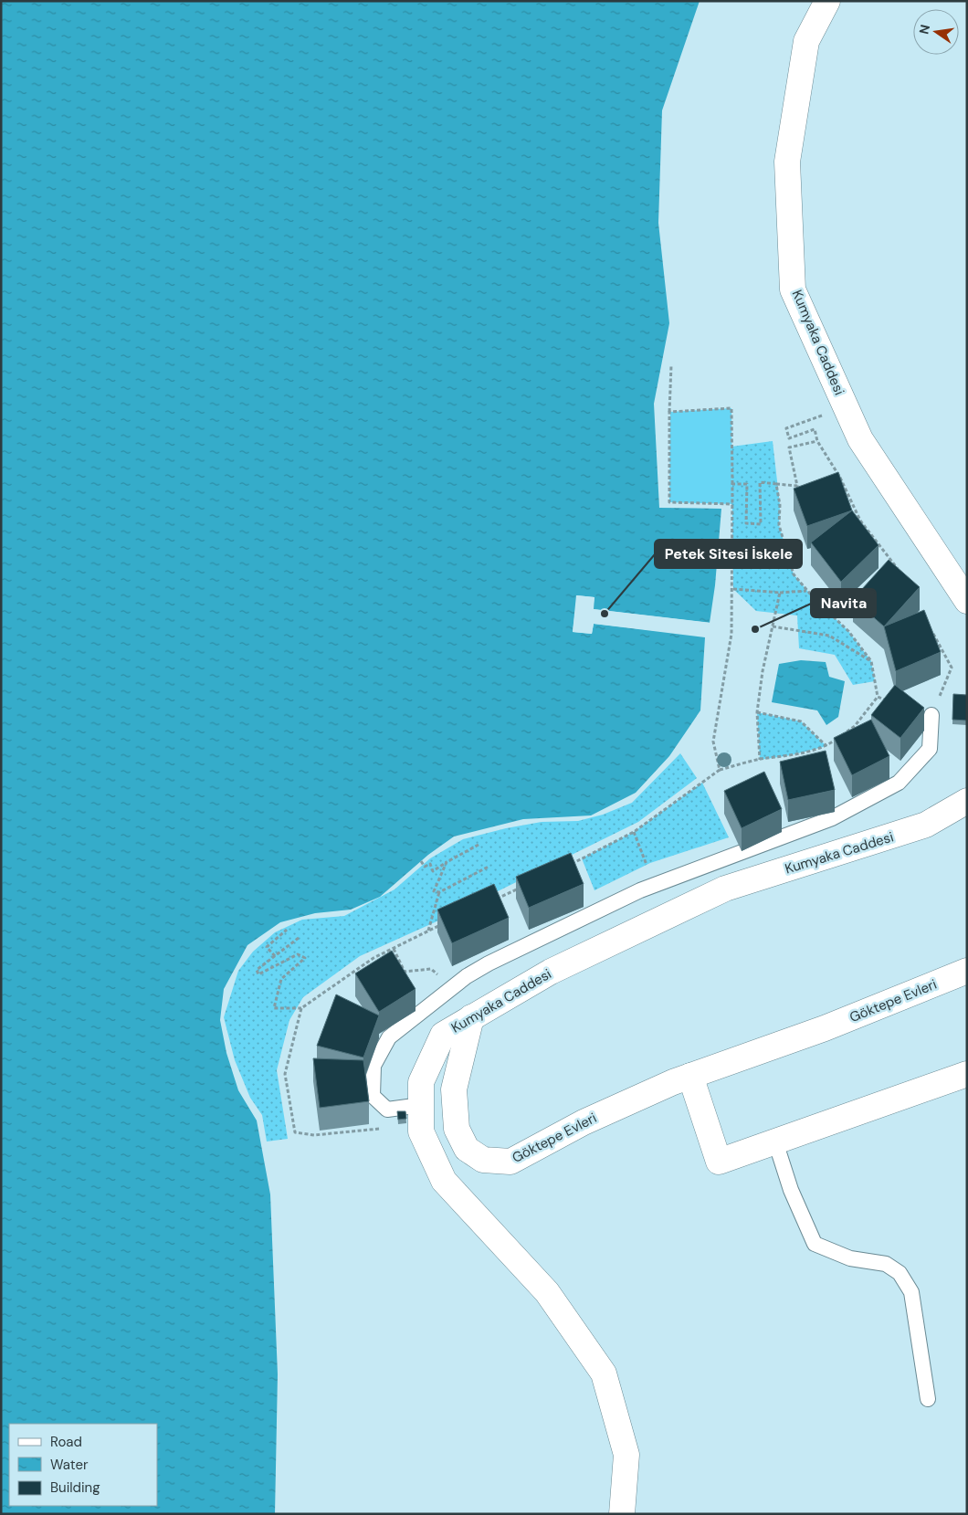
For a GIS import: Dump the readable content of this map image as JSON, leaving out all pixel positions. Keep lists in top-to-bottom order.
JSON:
{
  "streets": {
    "main road": ["Kumyaka Caddesi", "Göktepe Evleri"]
  },
  "crossings": [
    ["Kumyaka Caddesi", "Göktepe Evleri"]
  ],
  "places": ["Petek Sitesi İskele", "Navita"],
  "legend": ["Road", "Water", "Building"],
  "north": "left"
}
